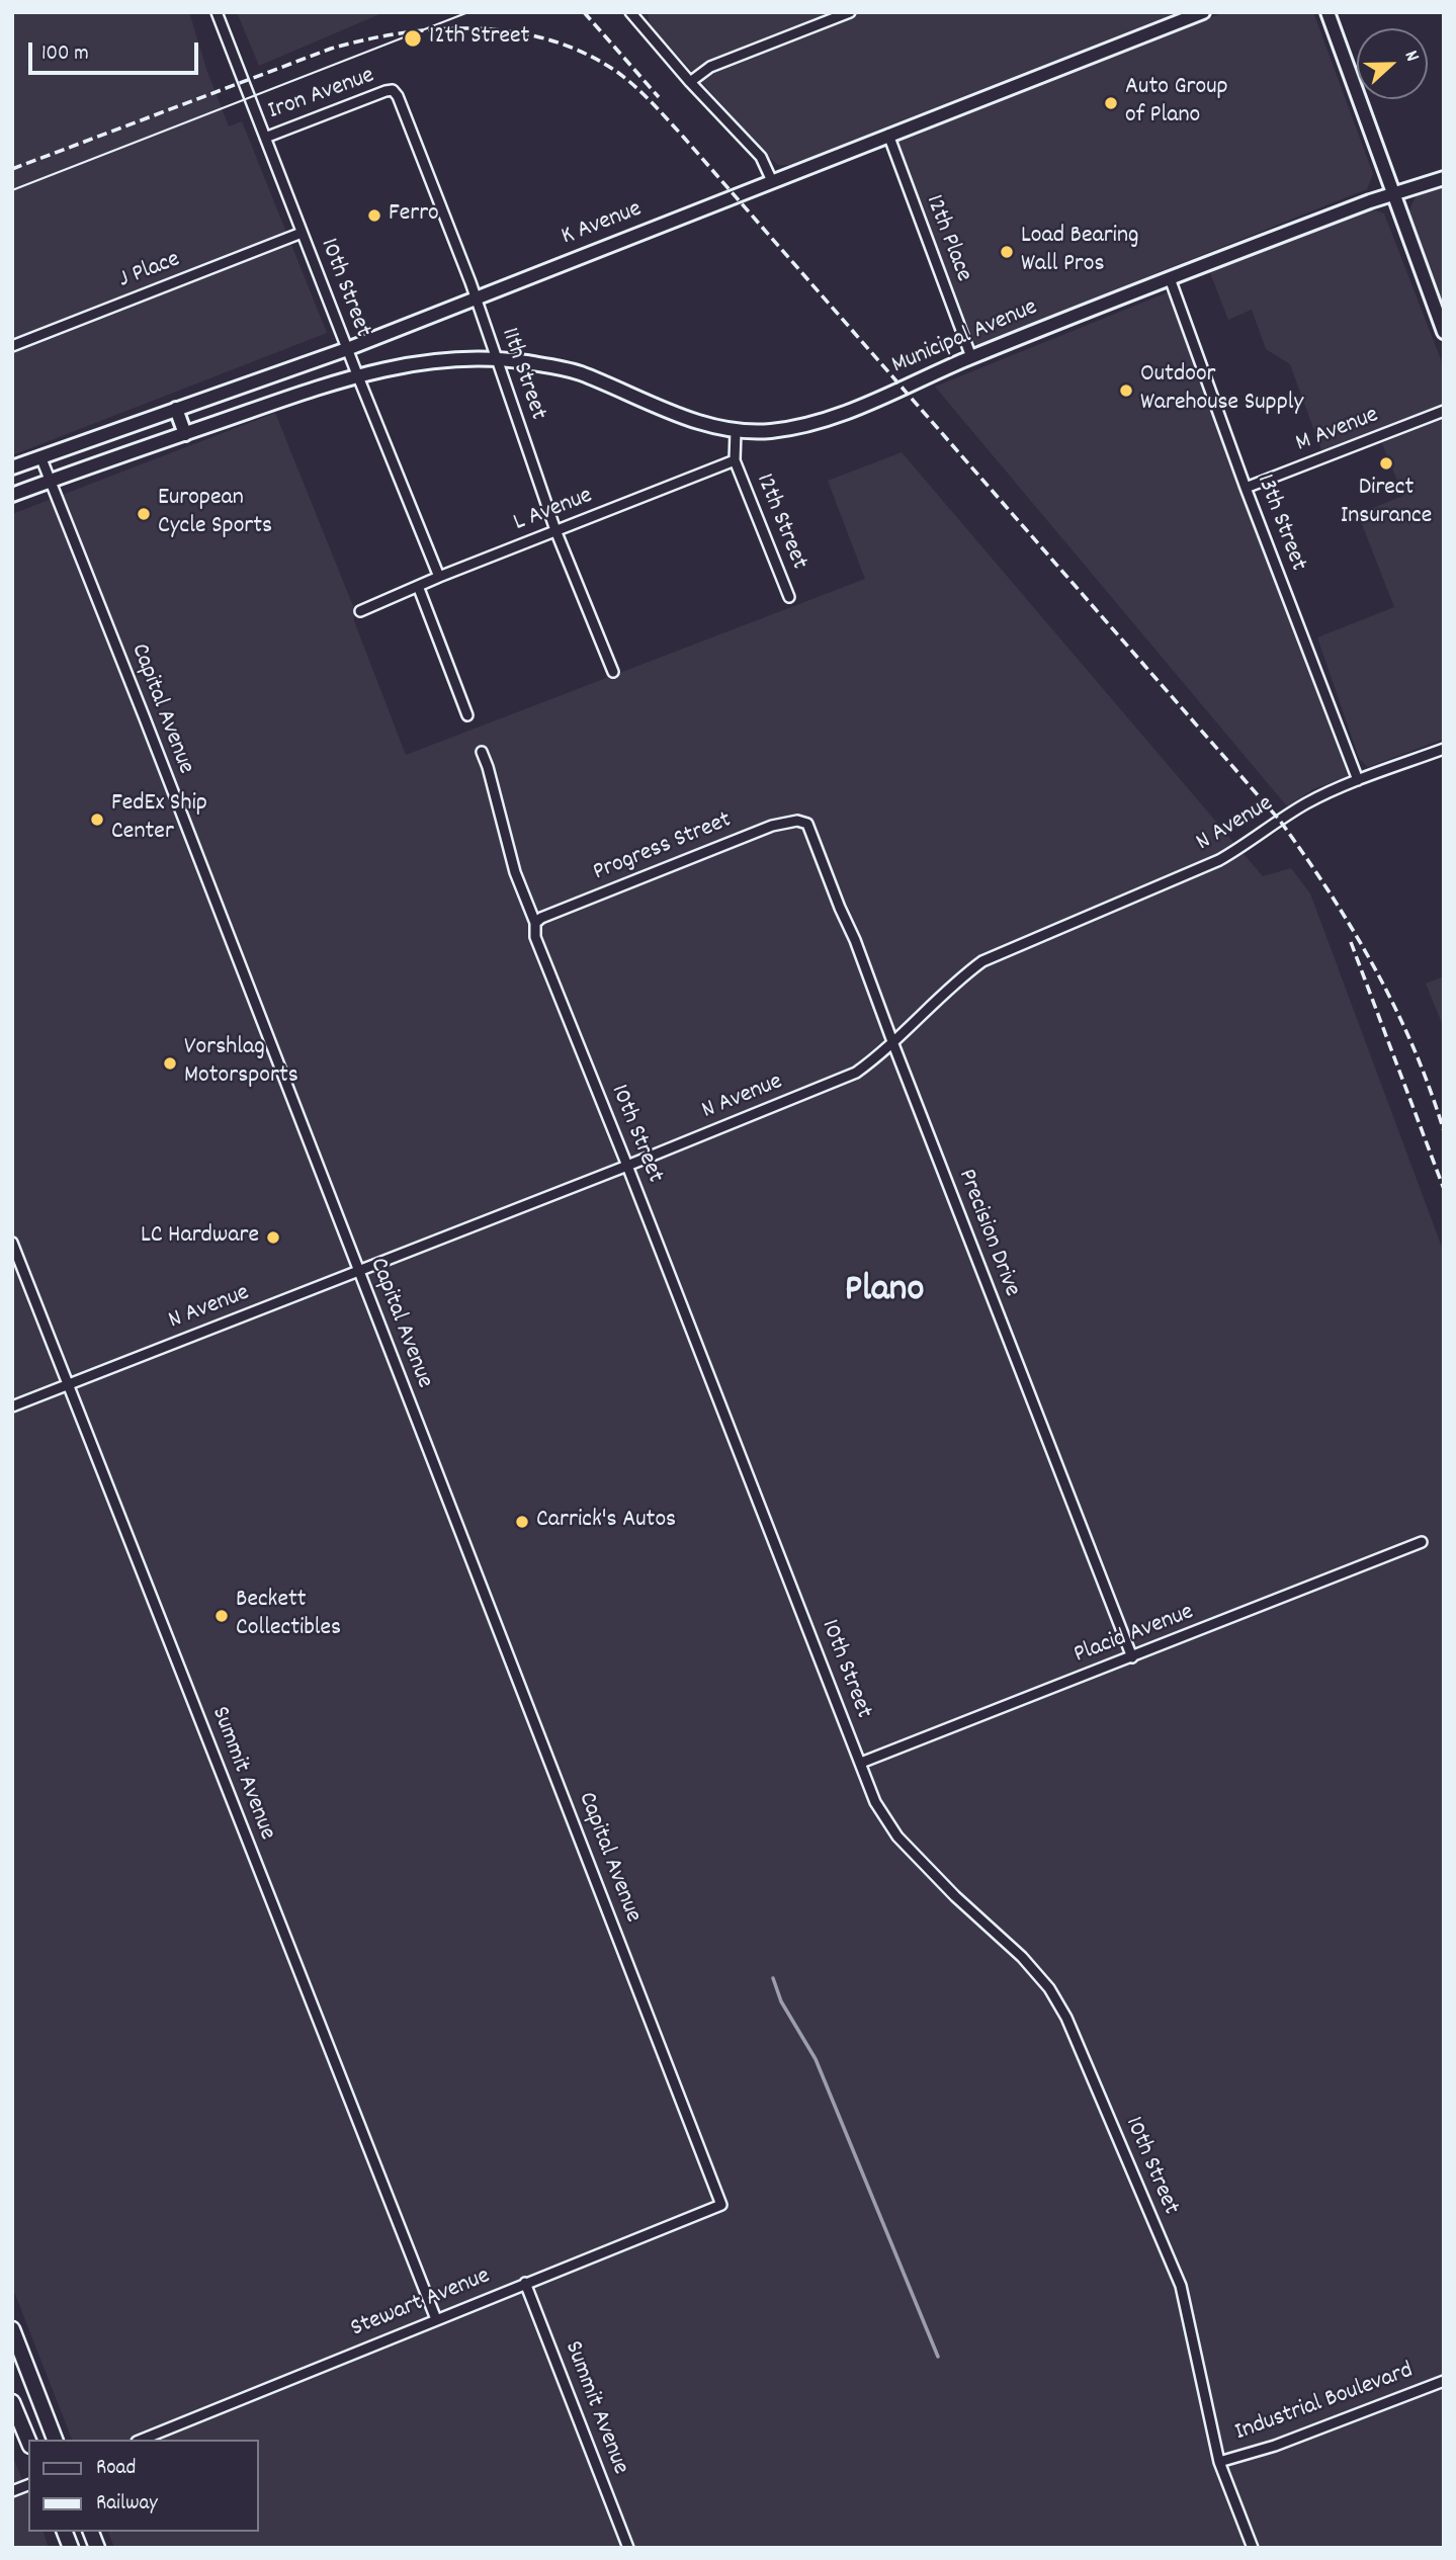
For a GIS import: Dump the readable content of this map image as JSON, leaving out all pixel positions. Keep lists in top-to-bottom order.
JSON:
{
  "streets": {
    "main road": ["K Avenue", "Municipal Avenue"],
    "street": [
      "Iron Avenue",
      "12th Place",
      "J Place",
      "10th Street",
      "11th Street",
      "M Avenue",
      "L Avenue",
      "12th Street",
      "13th Street",
      "Capital Avenue",
      "N Avenue",
      "Progress Street",
      "Precision Drive",
      "Placid Avenue",
      "Summit Avenue",
      "Stewart Avenue",
      "Industrial Boulevard"
    ]
  },
  "crossings": [
    ["Iron Avenue", "10th Street"],
    ["Iron Avenue", "11th Street"],
    ["K Avenue", "12th Place"],
    ["K Avenue", "10th Street"],
    ["K Avenue", "11th Street"],
    ["K Avenue", "Capital Avenue"],
    ["12th Place", "Municipal Avenue"],
    ["J Place", "10th Street"],
    ["10th Street", "L Avenue"],
    ["10th Street", "N Avenue"],
    ["10th Street", "Progress Street"],
    ["10th Street", "Placid Avenue"],
    ["10th Street", "Industrial Boulevard"],
    ["Municipal Avenue", "11th Street"],
    ["Municipal Avenue", "13th Street"],
    ["11th Street", "L Avenue"],
    ["M Avenue", "13th Street"],
    ["L Avenue", "12th Street"],
    ["13th Street", "N Avenue"],
    ["Capital Avenue", "N Avenue"],
    ["Capital Avenue", "Stewart Avenue"],
    ["N Avenue", "Precision Drive"],
    ["N Avenue", "Summit Avenue"],
    ["Progress Street", "Precision Drive"],
    ["Precision Drive", "Placid Avenue"],
    ["Summit Avenue", "Stewart Avenue"]
  ],
  "districts": ["Plano"],
  "places": [
    "12th Street",
    "Auto Group of Plano",
    "Ferro",
    "Load Bearing Wall Pros",
    "Outdoor Warehouse Supply",
    "Direct Insurance",
    "European Cycle Sports",
    "FedEx Ship Center",
    "Vorshlag Motorsports",
    "LC Hardware",
    "Carrick's Autos",
    "Beckett Collectibles"
  ],
  "legend": ["Road", "Railway"],
  "scale_bar": "100 m",
  "north": "right"
}
